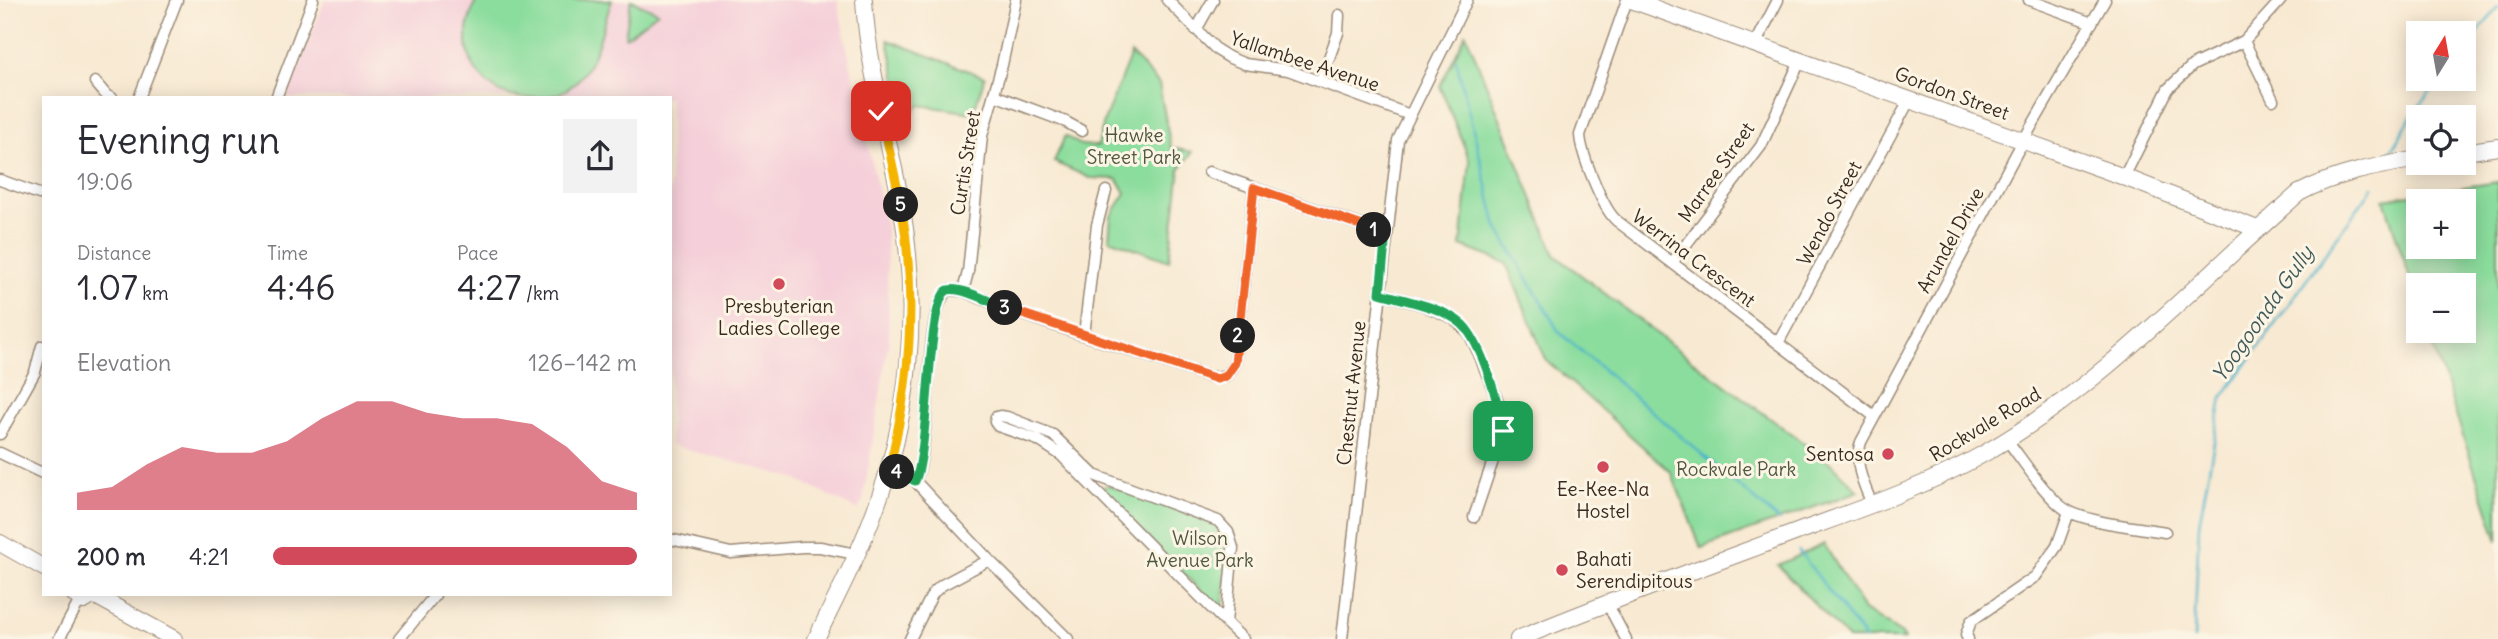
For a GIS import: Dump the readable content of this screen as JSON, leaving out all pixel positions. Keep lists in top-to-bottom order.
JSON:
{
  "streets": {
    "street": [
      "Yallambee Avenue",
      "Gordon Street",
      "Curtis Street",
      "Marree Street",
      "Wendo Street",
      "Arundel Drive",
      "Werrina Crescent",
      "Chestnut Avenue",
      "Rockvale Road"
    ]
  },
  "crossings": [
    ["Yallambee Avenue", "Chestnut Avenue"],
    ["Gordon Street", "Marree Street"],
    ["Gordon Street", "Wendo Street"],
    ["Gordon Street", "Arundel Drive"],
    ["Gordon Street", "Werrina Crescent"],
    ["Gordon Street", "Rockvale Road"],
    ["Marree Street", "Werrina Crescent"],
    ["Wendo Street", "Werrina Crescent"],
    ["Arundel Drive", "Werrina Crescent"],
    ["Arundel Drive", "Rockvale Road"]
  ],
  "water": ["Yoogoonda Gully"],
  "parks": ["Hawke Street Park", "Rockvale Park", "Wilson Avenue Park"],
  "places": [
    "Presbyterian Ladies College",
    "Sentosa",
    "Ee-Kee-Na Hostel",
    "Bahati Serendipitous"
  ],
  "north": "top",
  "page": {
    "map_buttons": ["+", "−"],
    "heading": ["Evening run", "19:06"],
    "pins": [
      "5",
      "1",
      "3",
      "2",
      "4"
    ],
    "stats": [
      ["Distance", "1.07 km"],
      ["Time", "4:46"],
      ["Pace", "4:27 /km"]
    ],
    "chart": ["Elevation", "126–142 m"],
    "list": [
      {
        "name": "200 m",
        "note": "4:21"
      }
    ]
  }
}
